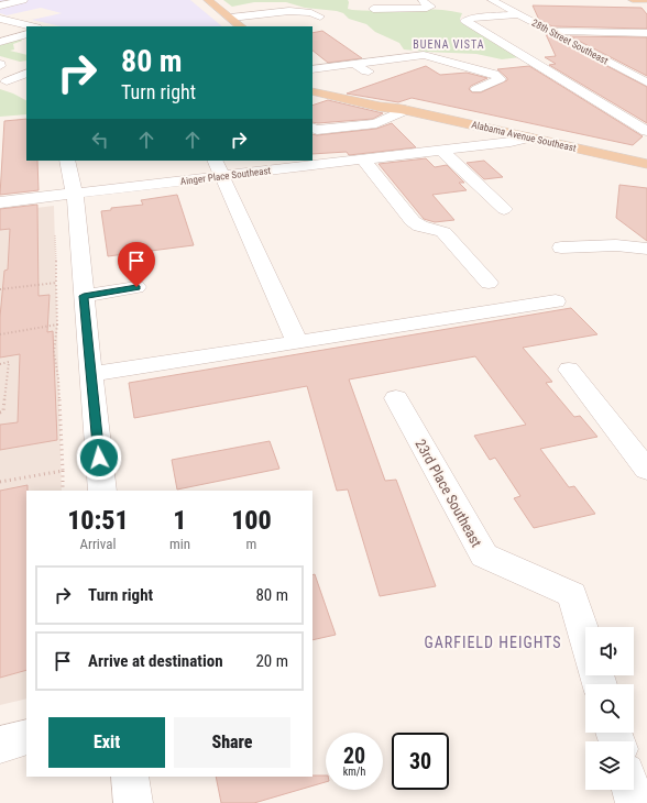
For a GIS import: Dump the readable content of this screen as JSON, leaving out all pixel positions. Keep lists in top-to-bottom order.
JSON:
{
  "streets": {
    "main road": ["Alabama Avenue Southeast"],
    "street": ["28th Street Southeast", "Ainger Place Southeast", "23rd Place Southeast"]
  },
  "crossings": [
    ["Alabama Avenue Southeast", "Ainger Place Southeast"]
  ],
  "districts": ["BUENA VISTA", "GARFIELD HEIGHTS"],
  "page": {
    "turn": ["80 m", "Turn right"],
    "eta": [
      "10:51",
      "Arrival",
      "1",
      "min",
      "100",
      "m"
    ],
    "list": [
      {
        "name": "Turn right",
        "value": "80 m"
      },
      {
        "name": "Arrive at destination",
        "value": "20 m"
      }
    ],
    "buttons": ["Exit", "Share"],
    "speed": "20 km/h",
    "limit": "30"
  }
}
